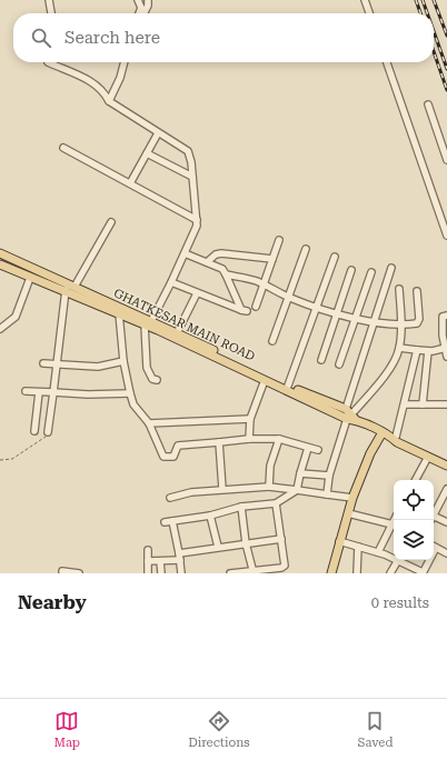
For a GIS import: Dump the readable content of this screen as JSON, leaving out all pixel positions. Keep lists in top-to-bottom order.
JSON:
{
  "streets": {
    "main road": ["GHATKESAR MAIN ROAD"]
  },
  "page": {
    "search": "Search here",
    "heading": ["Nearby", "0 results"],
    "nav": ["Map", "Directions", "Saved"]
  }
}
